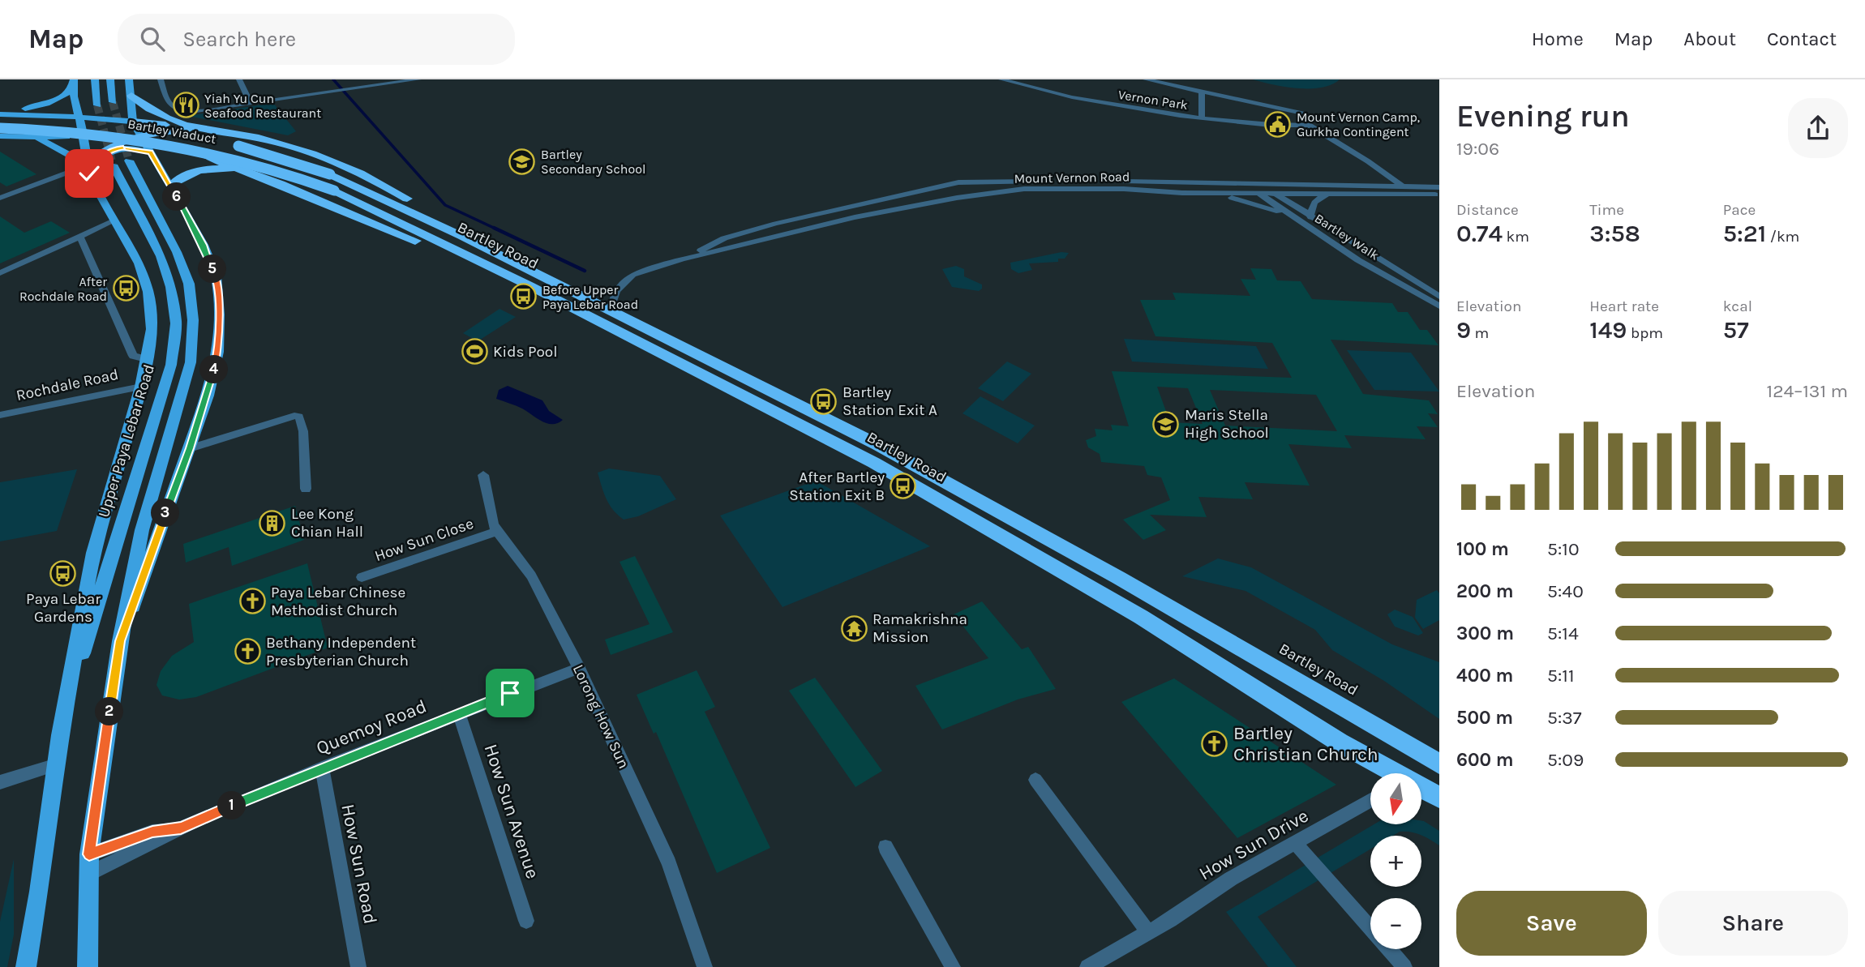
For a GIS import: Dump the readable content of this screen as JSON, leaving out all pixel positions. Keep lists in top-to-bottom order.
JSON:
{
  "streets": {
    "highway": ["Bartley Viaduct", "Bartley Road"],
    "main road": ["Upper Paya Lebar Road"],
    "street": [
      "Vernon Park",
      "Mount Vernon Road",
      "Bartley Walk",
      "Rochdale Road",
      "How Sun Close",
      "Lorong How Sun",
      "Quemoy Road",
      "How Sun Avenue",
      "How Sun Drive",
      "How Sun Road"
    ]
  },
  "crossings": [
    ["Vernon Park", "Mount Vernon Road"],
    ["Bartley Viaduct", "Bartley Road"],
    ["Mount Vernon Road", "Bartley Walk"],
    ["Mount Vernon Road", "Bartley Road"],
    ["Rochdale Road", "Upper Paya Lebar Road"],
    ["How Sun Close", "Lorong How Sun"],
    ["Lorong How Sun", "Quemoy Road"],
    ["Quemoy Road", "How Sun Avenue"],
    ["Quemoy Road", "How Sun Road"]
  ],
  "places": {
    "restaurant": ["Yiah Yu Cun Seafood Restaurant"],
    "public building": ["Mount Vernon Camp, Gurkha Contingent"],
    "school or university": ["Bartley Secondary School", "Maris Stella High School"],
    "bus stop": [
      "After Rochdale Road",
      "Before Upper Paya Lebar Road",
      "Bartley Station Exit A",
      "After Bartley Station Exit B",
      "Paya Lebar Gardens"
    ],
    "sports": ["Kids Pool"],
    "building": ["Lee Kong Chian Hall"],
    "church": ["Paya Lebar Chinese Methodist Church", "Bethany Independent Presbyterian Church", "Bartley Christian Church"],
    "temple": ["Ramakrishna Mission"]
  },
  "north": "bottom",
  "page": {
    "header": "Map",
    "search": "Search here",
    "nav": [
      "Home",
      "Map",
      "About",
      "Contact"
    ],
    "heading": ["Evening run", "19:06"],
    "stats": [
      ["Distance", "0.74 km"],
      ["Time", "3:58"],
      ["Pace", "5:21 /km"],
      ["Elevation", "9 m"],
      ["Heart rate", "149 bpm"],
      ["kcal", "57"]
    ],
    "pins": [
      "6",
      "5",
      "4",
      "3",
      "2",
      "1"
    ],
    "chart": ["Elevation", "124–131 m"],
    "list": [
      {
        "name": "100 m",
        "note": "5:10"
      },
      {
        "name": "200 m",
        "note": "5:40"
      },
      {
        "name": "300 m",
        "note": "5:14"
      },
      {
        "name": "400 m",
        "note": "5:11"
      },
      {
        "name": "500 m",
        "note": "5:37"
      },
      {
        "name": "600 m",
        "note": "5:09"
      }
    ],
    "map_buttons": ["+", "−"],
    "buttons": ["Save", "Share"]
  }
}
